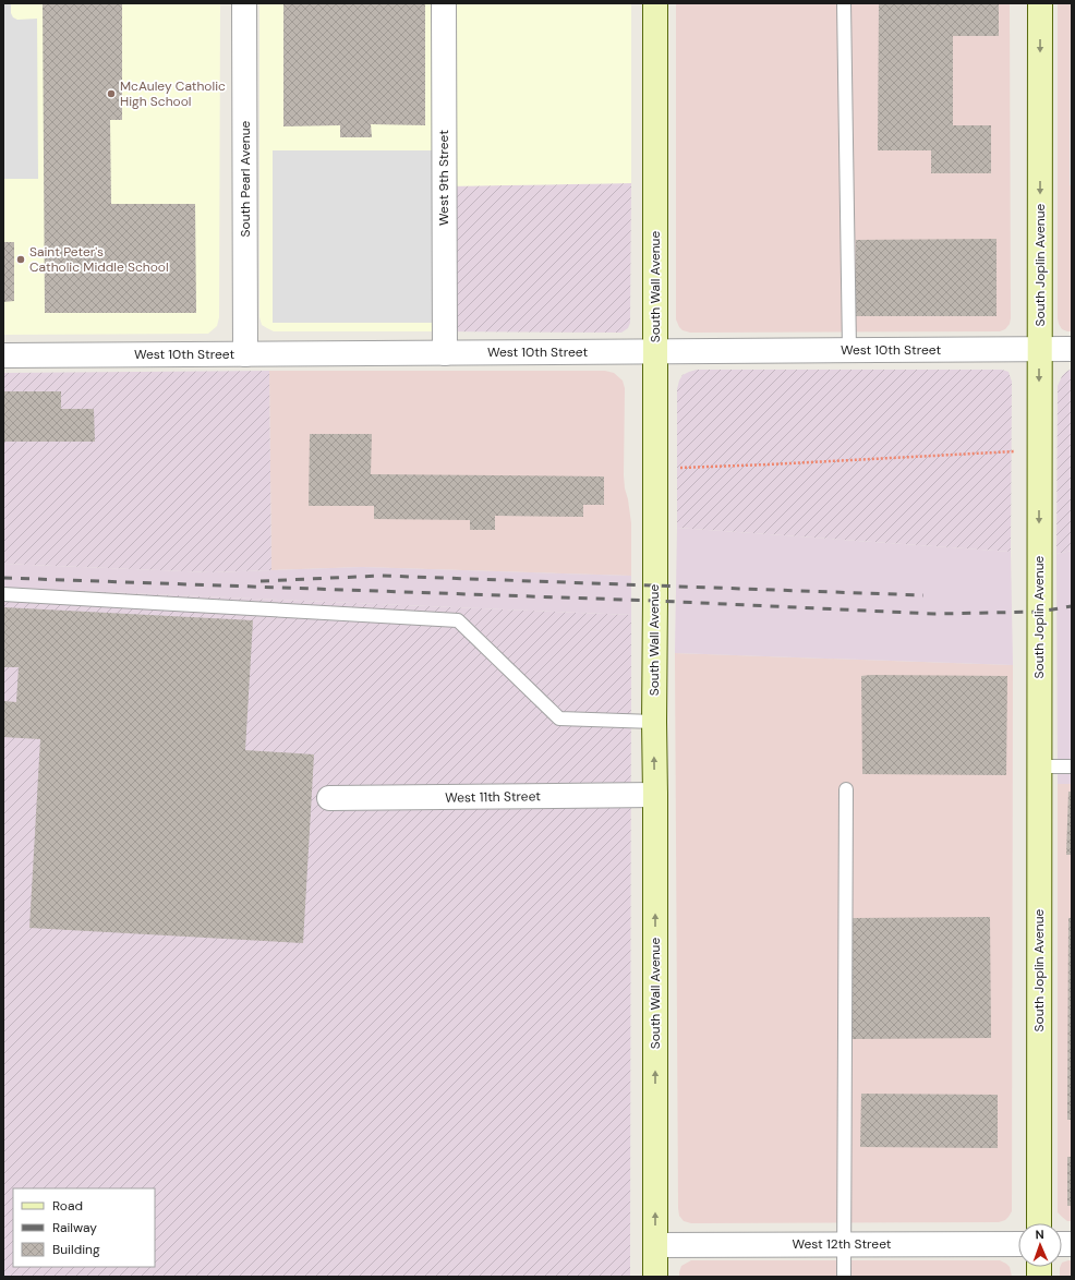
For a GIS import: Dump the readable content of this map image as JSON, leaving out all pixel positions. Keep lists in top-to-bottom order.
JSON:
{
  "streets": {
    "street": [
      "West 9th Street",
      "South Pearl Avenue",
      "South Joplin Avenue",
      "South Wall Avenue",
      "West 10th Street",
      "West 11th Street",
      "West 12th Street"
    ]
  },
  "crossings": [
    ["West 9th Street", "West 10th Street"],
    ["South Pearl Avenue", "West 10th Street"],
    ["South Joplin Avenue", "West 10th Street"],
    ["South Wall Avenue", "West 10th Street"],
    ["South Wall Avenue", "West 11th Street"],
    ["South Wall Avenue", "West 12th Street"]
  ],
  "one_way": ["South Joplin Avenue", "South Wall Avenue"],
  "places": ["McAuley Catholic High School", "Saint Peter's Catholic Middle School"],
  "legend": ["Road", "Railway", "Building"],
  "north": "top"
}
